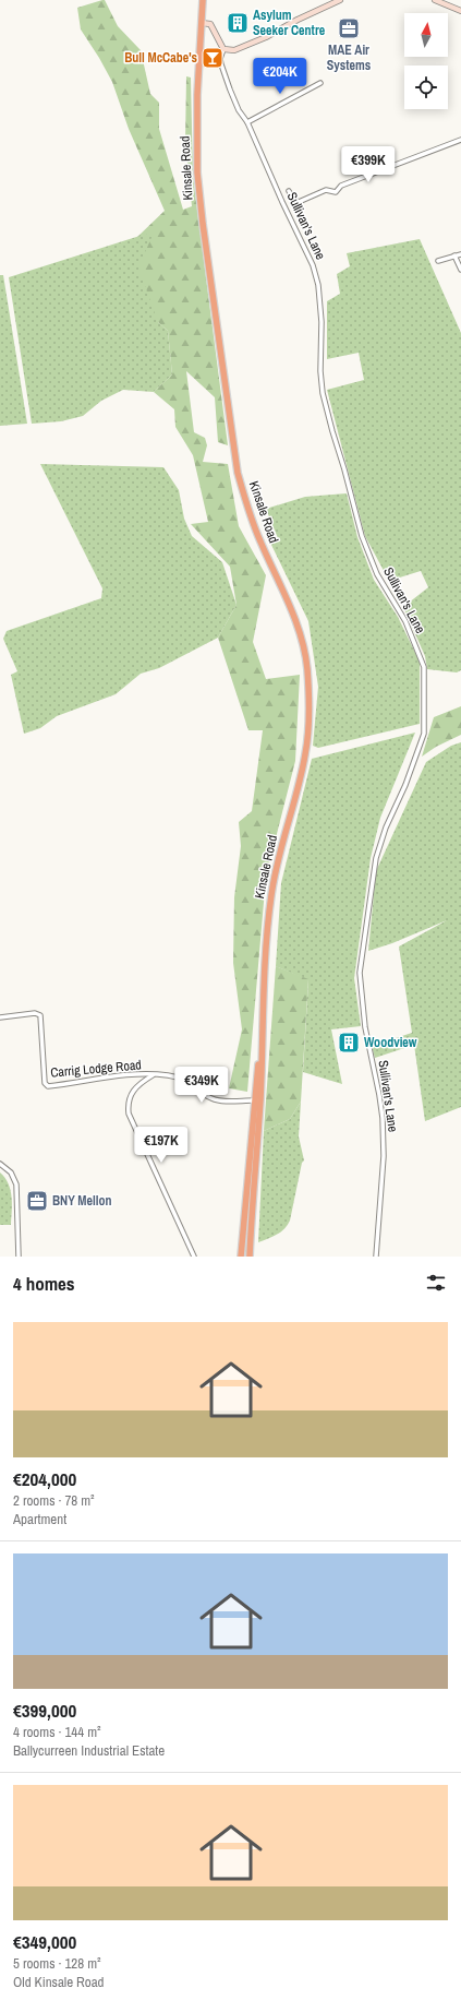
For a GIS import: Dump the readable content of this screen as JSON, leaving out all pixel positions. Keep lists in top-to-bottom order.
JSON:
{
  "streets": {
    "highway": ["Kinsale Road"],
    "street": ["Sullivan's Lane", "Carrig Lodge Road"]
  },
  "places": {
    "building": ["Asylum Seeker Centre", "Woodview"],
    "office": ["MAE Air Systems", "BNY Mellon"],
    "bar": ["Bull McCabe's"]
  },
  "north": "top",
  "page": {
    "price": [
      "€204K",
      "€399K",
      "€349K",
      "€197K"
    ],
    "heading": "4 homes",
    "list": [
      {
        "name": "€204,000",
        "note": "2 rooms · 78 m² · Apartment"
      },
      {
        "name": "€399,000",
        "note": "4 rooms · 144 m² · Ballycurreen Industrial Estate"
      },
      {
        "name": "€349,000",
        "note": "5 rooms · 128 m² · Old Kinsale Road"
      }
    ]
  }
}
